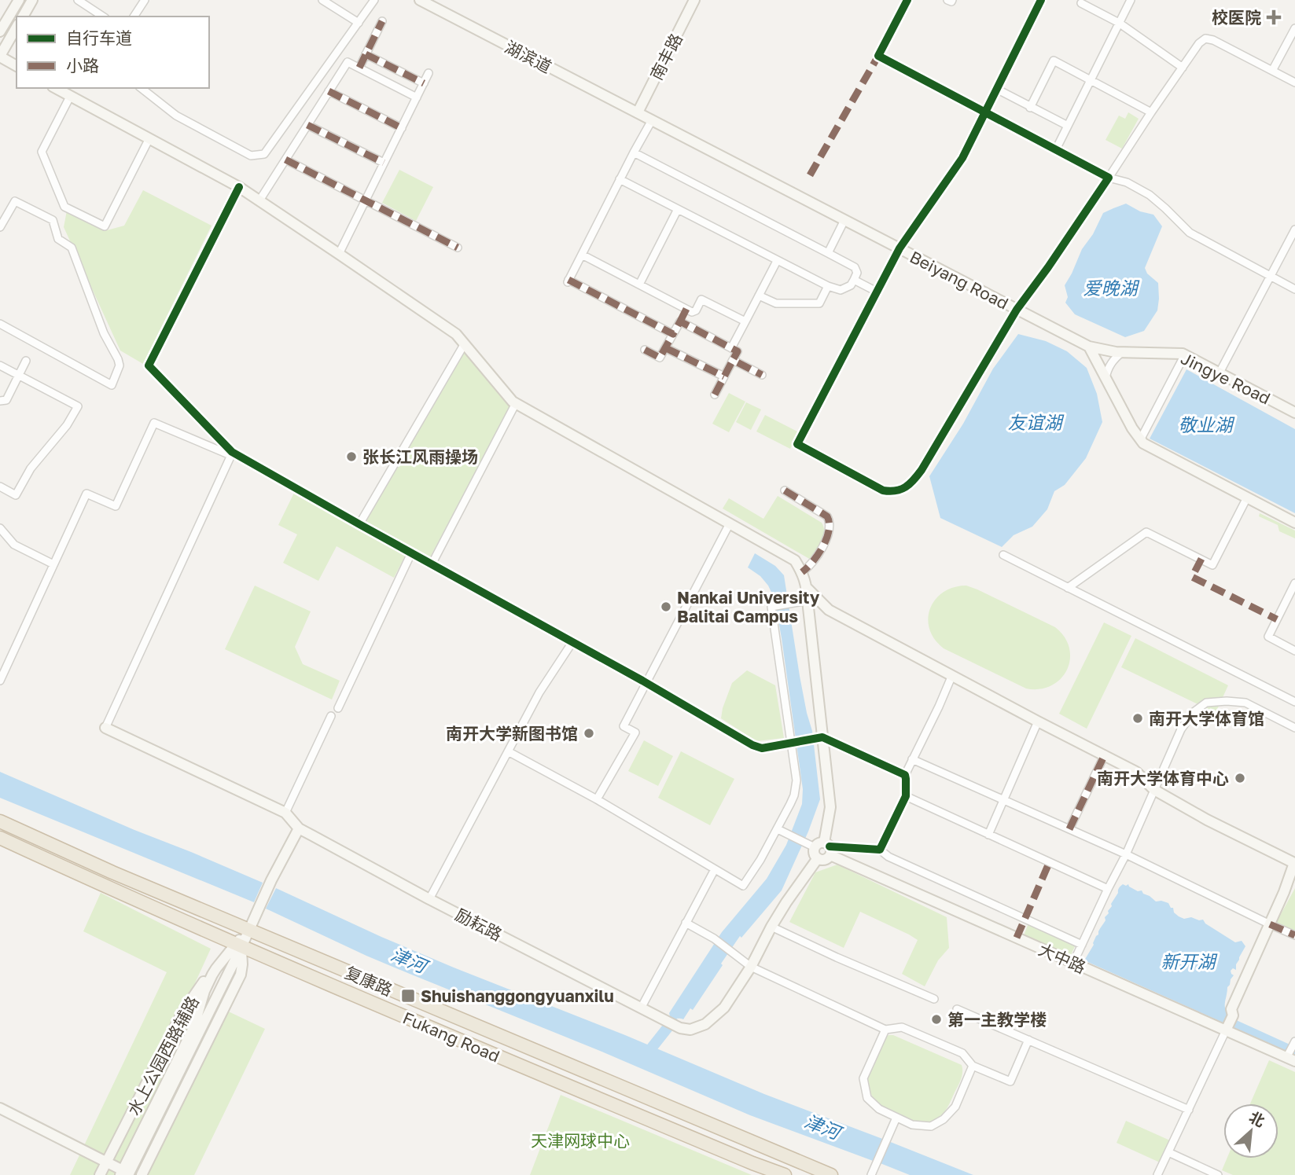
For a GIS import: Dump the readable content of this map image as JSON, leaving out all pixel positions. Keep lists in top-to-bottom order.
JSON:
{
  "streets": {
    "highway": ["复康路", "Fukang Road"],
    "street": [
      "湖滨道",
      "南丰路",
      "Beiyang Road",
      "Jingye Road",
      "励耘路",
      "大中路",
      "水上公园西路辅路"
    ]
  },
  "crossings": [
    ["湖滨道", "南丰路"],
    ["湖滨道", "Beiyang Road"],
    ["南丰路", "Beiyang Road"],
    ["Beiyang Road", "Jingye Road"],
    ["Fukang Road", "水上公园西路辅路"]
  ],
  "water": [
    "爱晚湖",
    "友谊湖",
    "敬业湖",
    "津河",
    "新开湖"
  ],
  "parks": ["天津网球中心"],
  "places": {
    "health": ["校医院"],
    "other": [
      "张长江风雨操场",
      "Nankai University Balitai Campus",
      "南开大学体育馆",
      "南开大学新图书馆",
      "南开大学体育中心",
      "第一主教学楼"
    ],
    "transit": ["Shuishanggongyuanxilu"]
  },
  "legend": ["自行车道", "小路"],
  "north": "top right"
}
